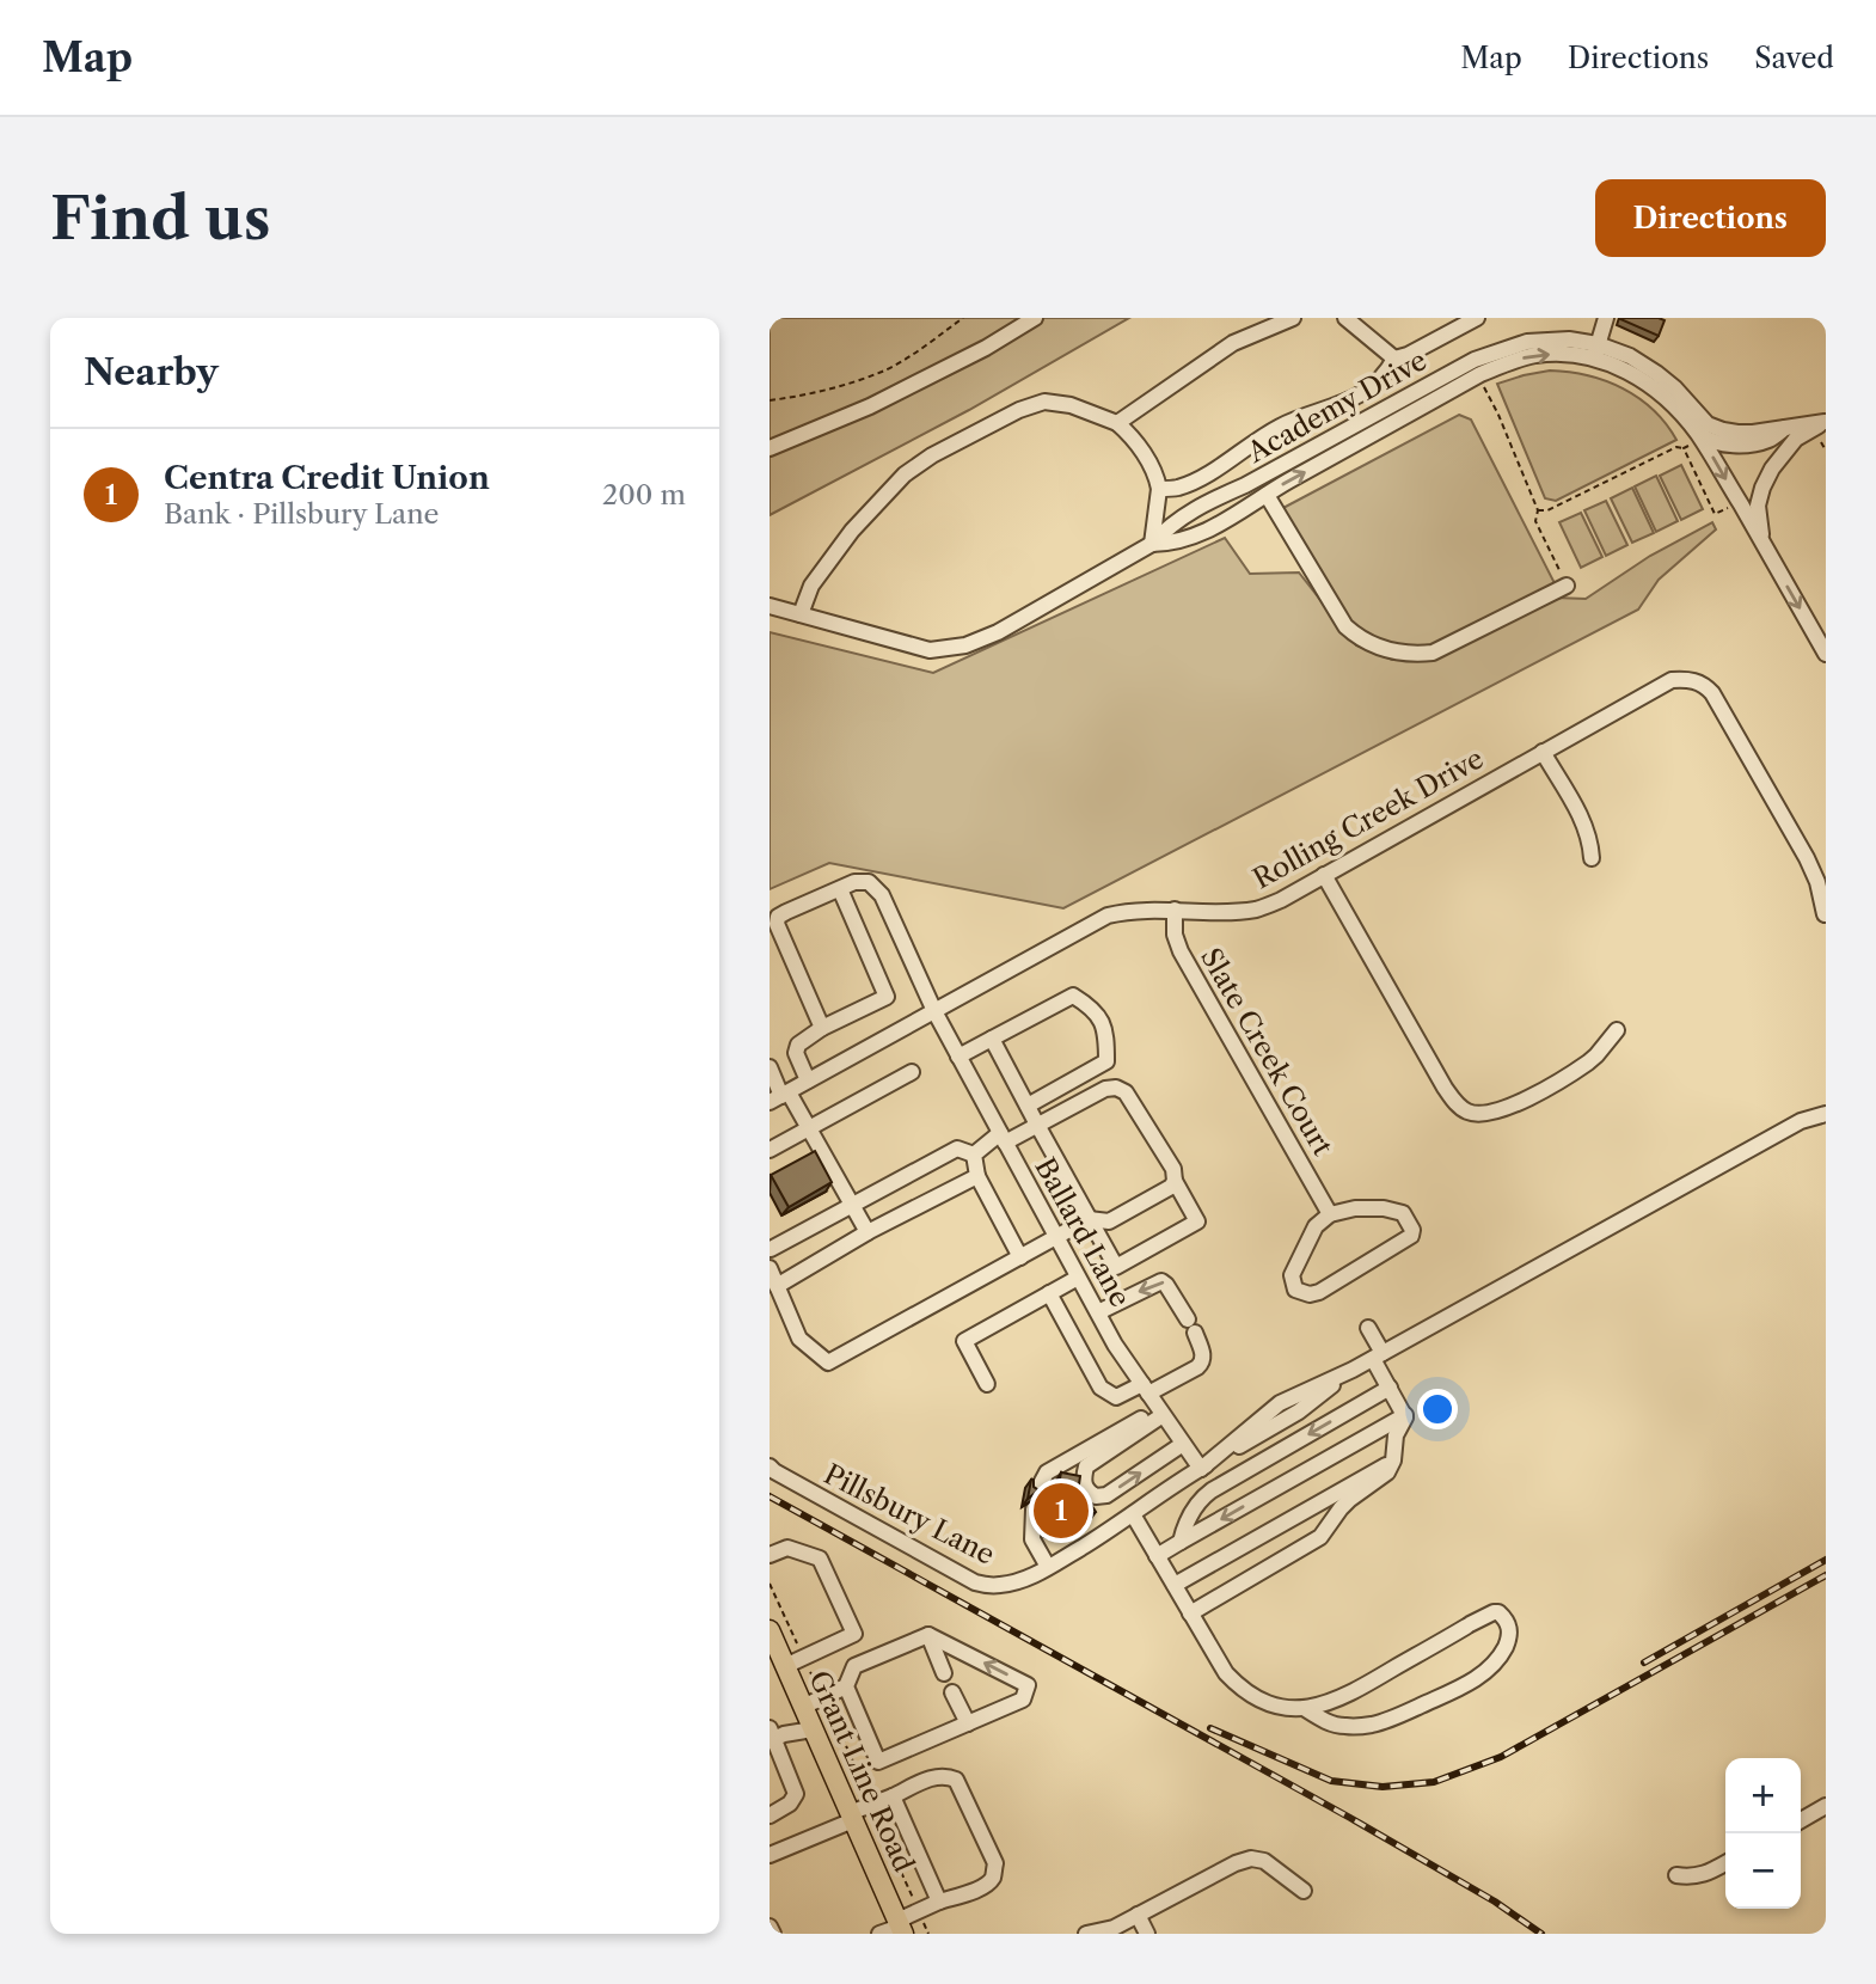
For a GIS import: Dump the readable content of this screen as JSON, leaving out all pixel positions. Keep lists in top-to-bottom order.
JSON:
{
  "streets": {
    "main road": ["Grant Line Road"],
    "street": [
      "Academy Drive",
      "Rolling Creek Drive",
      "Slate Creek Court",
      "Ballard Lane",
      "Pillsbury Lane"
    ]
  },
  "crossings": [
    ["Rolling Creek Drive", "Slate Creek Court"],
    ["Rolling Creek Drive", "Ballard Lane"],
    ["Ballard Lane", "Pillsbury Lane"]
  ],
  "page": {
    "header": "Map",
    "nav": ["Map", "Directions", "Saved"],
    "buttons": "Directions",
    "title": "Find us",
    "heading": "Nearby",
    "list": [
      {
        "mark": "1",
        "name": "Centra Credit Union",
        "note": "Bank · Pillsbury Lane",
        "value": "200 m"
      }
    ],
    "pins": "1",
    "map_buttons": ["+", "−"]
  }
}
